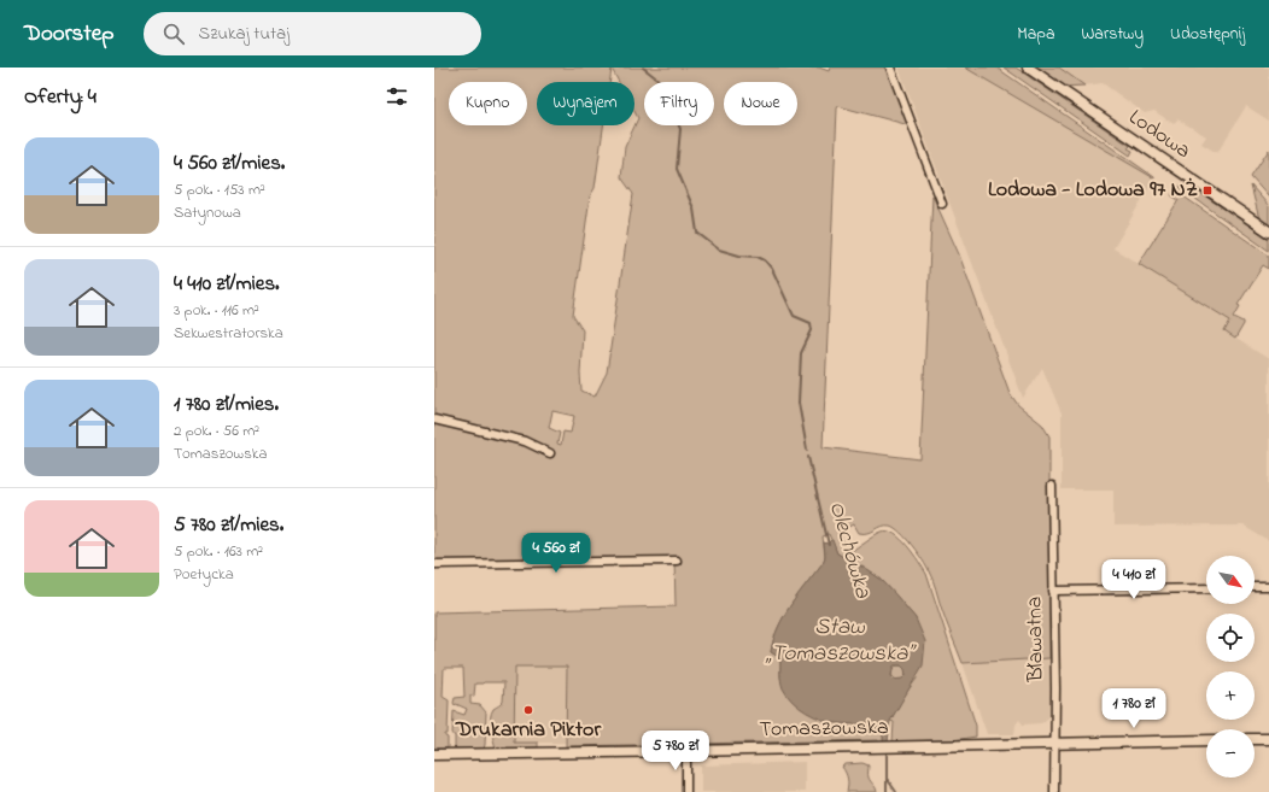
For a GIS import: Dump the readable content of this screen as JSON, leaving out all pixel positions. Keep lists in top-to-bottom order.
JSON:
{
  "streets": {
    "street": ["Lodowa", "Bławatna", "Tomaszowska"]
  },
  "crossings": [
    ["Bławatna", "Tomaszowska"]
  ],
  "water": ["Olechówka", "Staw „Tomaszowska”"],
  "places": {
    "transit": ["Lodowa - Lodowa 97 NŻ"],
    "other": ["Drukarnia Piktor"]
  },
  "north": "bottom right",
  "page": {
    "header": "Doorstep",
    "search": "Szukaj tutaj",
    "nav": ["Mapa", "Warstwy", "Udostępnij"],
    "heading": "Oferty: 4",
    "chip": [
      "Kupno",
      "Wynajem",
      "Filtry",
      "Nowe"
    ],
    "list": [
      {
        "name": "4 560 zł/mies.",
        "note": "5 pok. · 153 m² · Satynowa"
      },
      {
        "name": "4 410 zł/mies.",
        "note": "3 pok. · 116 m² · Sekwestratorska"
      },
      {
        "name": "1 780 zł/mies.",
        "note": "2 pok. · 56 m² · Tomaszowska"
      },
      {
        "name": "5 780 zł/mies.",
        "note": "5 pok. · 163 m² · Poetycka"
      }
    ],
    "price": [
      "4 560 zł",
      "4 410 zł",
      "1 780 zł",
      "5 780 zł"
    ],
    "map_buttons": ["+", "−"]
  }
}
